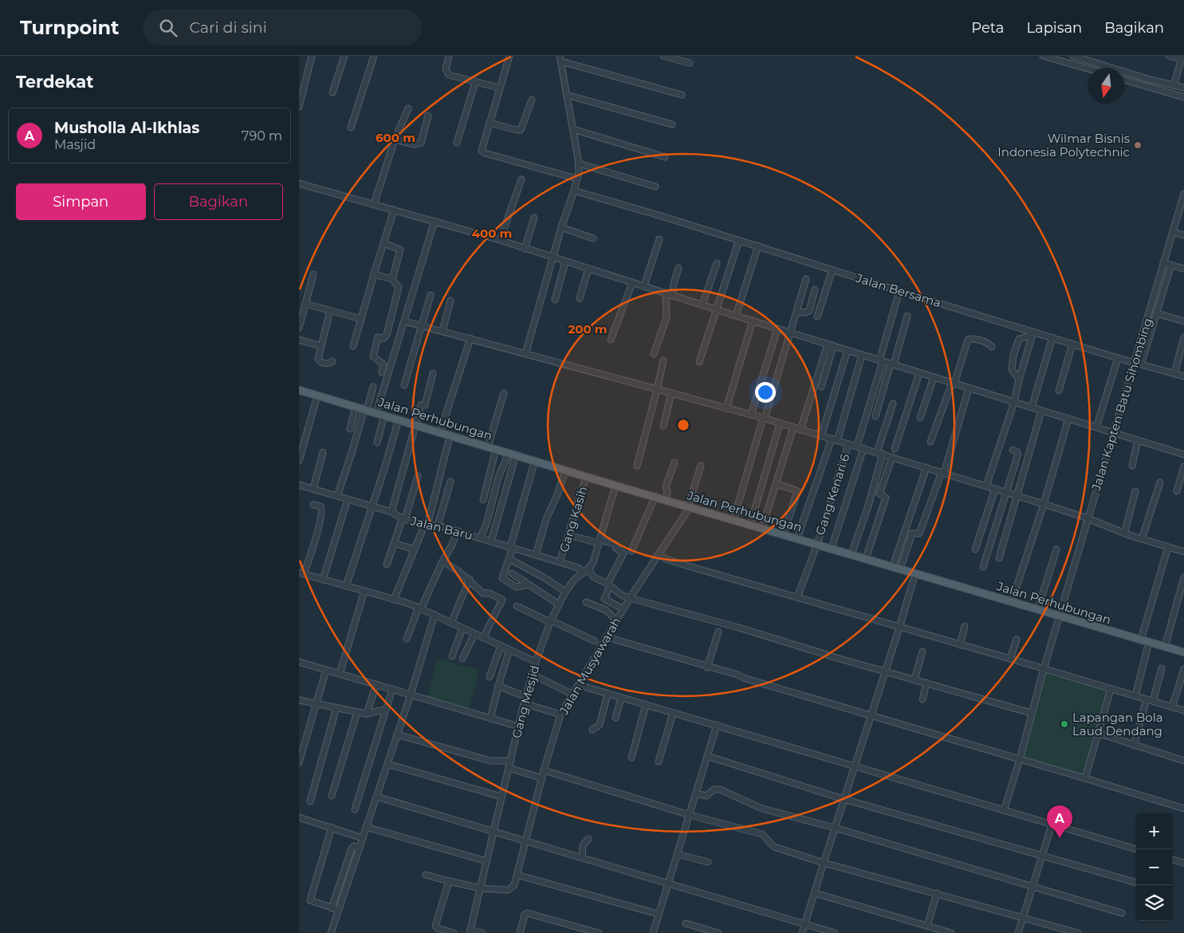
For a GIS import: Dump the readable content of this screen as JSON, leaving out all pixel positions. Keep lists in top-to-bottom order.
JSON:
{
  "streets": {
    "main road": ["Jalan Perhubungan"],
    "street": [
      "Jalan Bersama",
      "Jalan Kapten Batu Sihombing",
      "Gang Kenari 6",
      "Gang Kasih",
      "Jalan Baru",
      "Jalan Musyawarah",
      "Gang Mesjid"
    ]
  },
  "crossings": [
    ["Jalan Bersama", "Jalan Kapten Batu Sihombing"],
    ["Jalan Kapten Batu Sihombing", "Jalan Perhubungan"],
    ["Jalan Perhubungan", "Gang Kenari 6"],
    ["Jalan Perhubungan", "Gang Kasih"],
    ["Jalan Perhubungan", "Jalan Musyawarah"],
    ["Jalan Perhubungan", "Gang Mesjid"],
    ["Gang Kasih", "Jalan Baru"],
    ["Jalan Baru", "Gang Mesjid"],
    ["Jalan Musyawarah", "Gang Mesjid"]
  ],
  "places": ["Wilmar Bisnis Indonesia Polytechnic", "Lapangan Bola Laud Dendang"],
  "north": "bottom",
  "page": {
    "header": "Turnpoint",
    "search": "Cari di sini",
    "nav": ["Peta", "Lapisan", "Bagikan"],
    "heading": "Terdekat",
    "list": [
      {
        "mark": "A",
        "name": "Musholla Al-Ikhlas",
        "note": "Masjid",
        "value": "790 m"
      }
    ],
    "buttons": ["Simpan", "Bagikan"],
    "pins": "A",
    "map_buttons": ["+", "−"]
  },
  "rings": ["600 m", "400 m", "200 m"]
}
